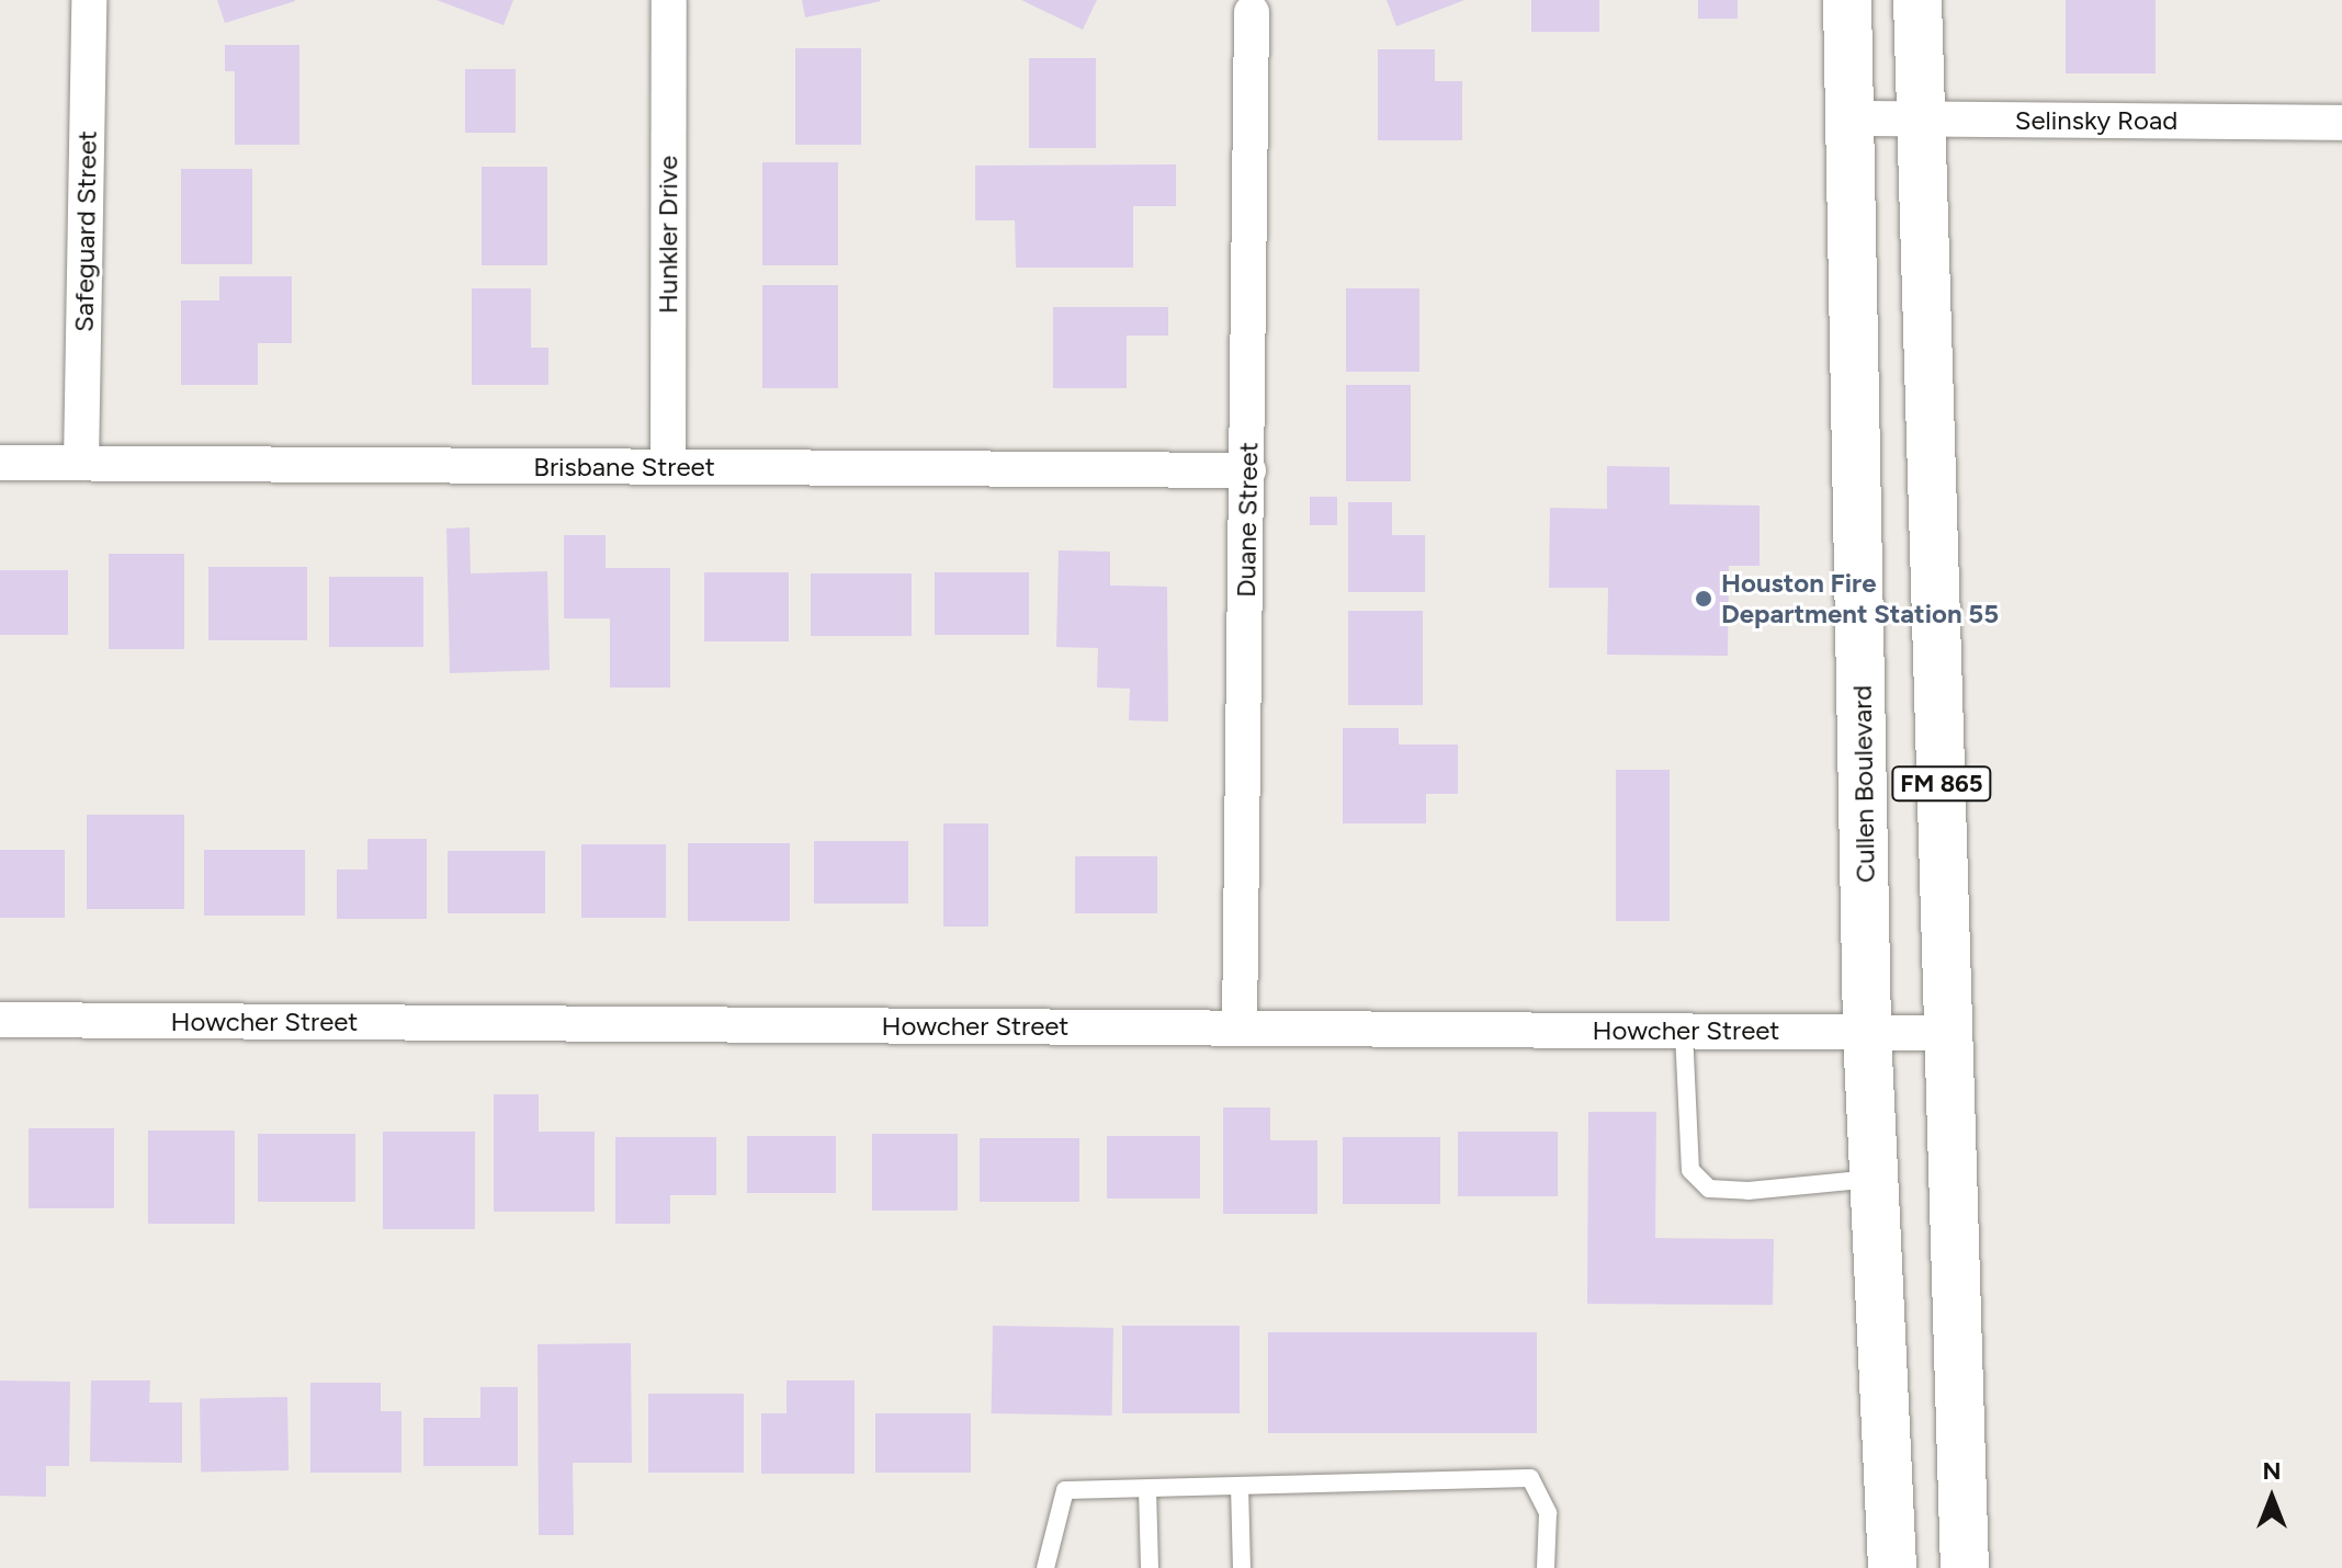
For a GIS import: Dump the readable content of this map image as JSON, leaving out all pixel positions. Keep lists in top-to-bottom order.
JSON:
{
  "streets": {
    "main road": ["Cullen Boulevard", "FM 865"],
    "street": [
      "Selinsky Road",
      "Safeguard Street",
      "Hunkler Drive",
      "Brisbane Street",
      "Duane Street",
      "Howcher Street"
    ]
  },
  "crossings": [
    ["Selinsky Road", "Cullen Boulevard"],
    ["Selinsky Road", "FM 865"],
    ["Safeguard Street", "Brisbane Street"],
    ["Hunkler Drive", "Brisbane Street"],
    ["Brisbane Street", "Duane Street"],
    ["Duane Street", "Howcher Street"],
    ["Cullen Boulevard", "Howcher Street"],
    ["FM 865", "Howcher Street"]
  ],
  "places": ["Houston Fire Department Station 55"],
  "north": "top"
}
